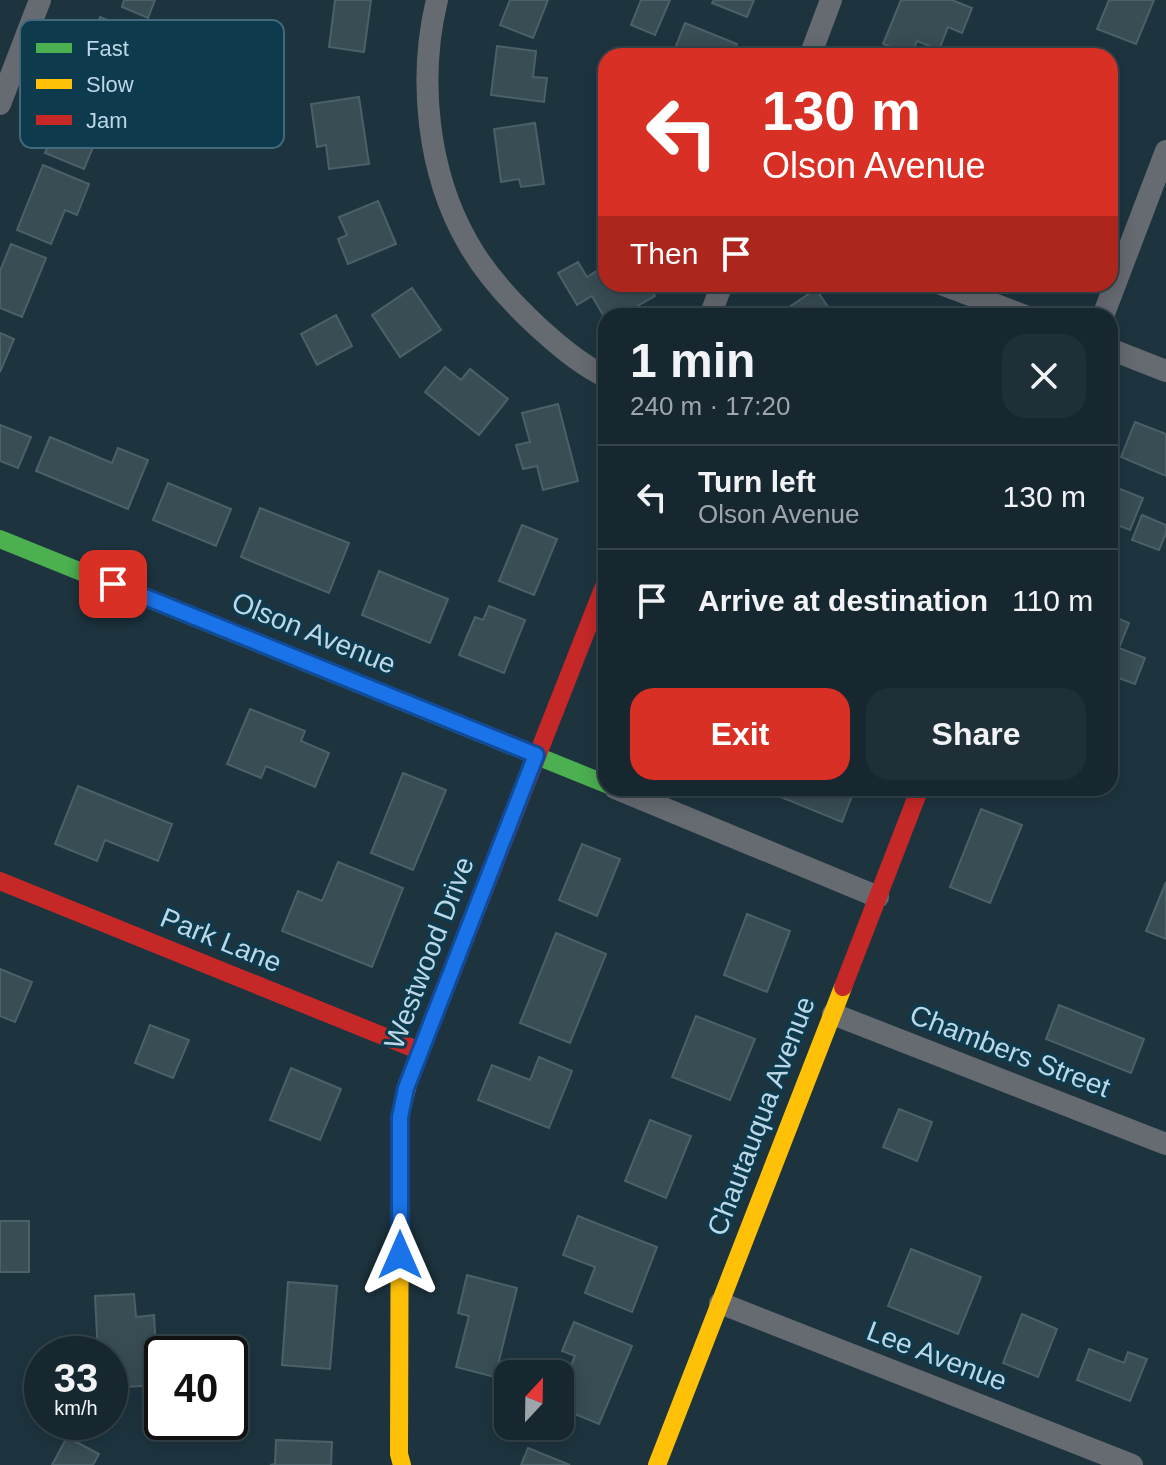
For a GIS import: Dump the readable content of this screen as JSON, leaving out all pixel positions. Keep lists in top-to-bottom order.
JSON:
{
  "streets": {
    "street": [
      "Olson Avenue",
      "Park Lane",
      "Westwood Drive",
      "Chambers Street",
      "Chautauqua Avenue",
      "Lee Avenue"
    ]
  },
  "crossings": [
    ["Olson Avenue", "Westwood Drive"],
    ["Park Lane", "Westwood Drive"],
    ["Chambers Street", "Chautauqua Avenue"],
    ["Chautauqua Avenue", "Lee Avenue"]
  ],
  "legend": ["Fast", "Slow", "Jam"],
  "north": "top",
  "page": {
    "turn": ["130 m", "Olson Avenue"],
    "then": "Then",
    "heading": ["1 min", "240 m · 17:20"],
    "list": [
      {
        "name": "Turn left",
        "note": "Olson Avenue",
        "value": "130 m"
      },
      {
        "name": "Arrive at destination",
        "value": "110 m"
      }
    ],
    "buttons": ["Exit", "Share"],
    "speed": "33 km/h",
    "limit": "40"
  }
}
